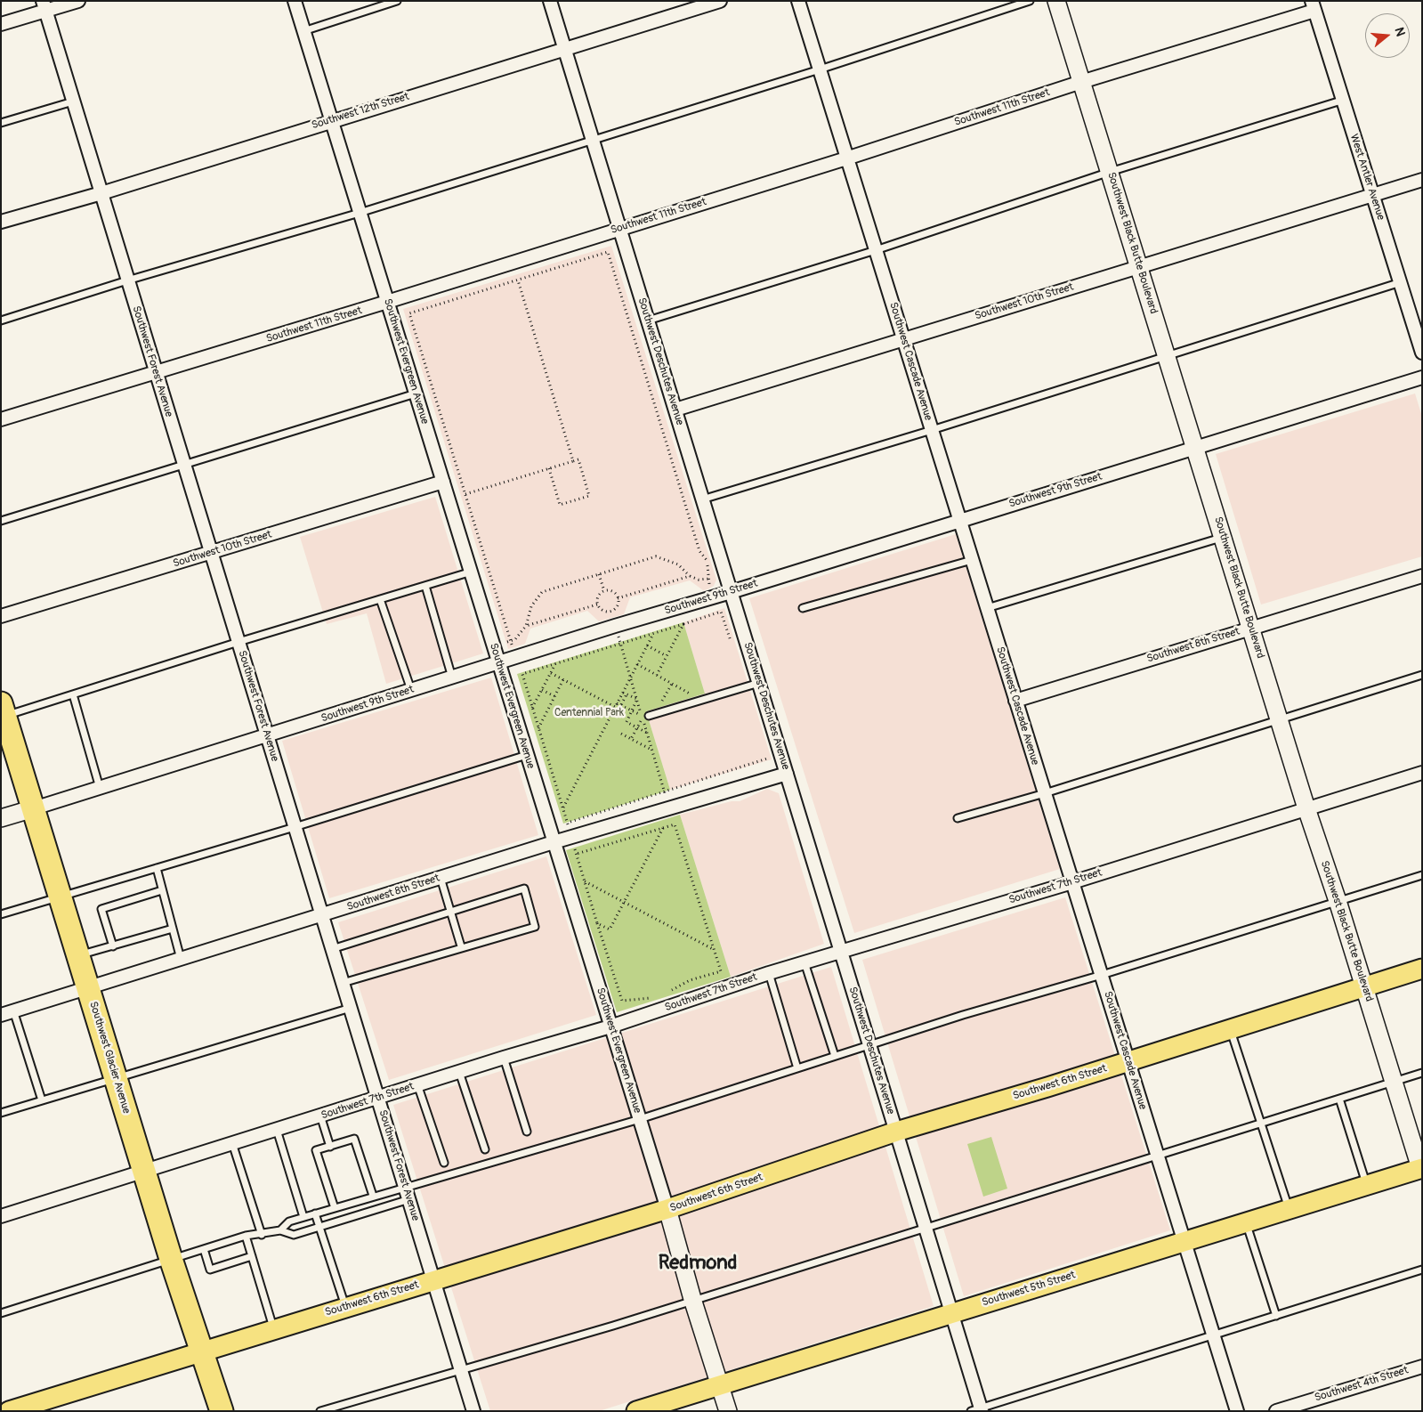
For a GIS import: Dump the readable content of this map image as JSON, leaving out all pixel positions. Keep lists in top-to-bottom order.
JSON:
{
  "streets": {
    "highway": ["Southwest Glacier Avenue"],
    "main road": ["Southwest 6th Street", "Southwest 5th Street"],
    "street": [
      "Southwest 11th Street",
      "Southwest 12th Street",
      "West Antler Avenue",
      "Southwest Black Butte Boulevard",
      "Southwest 10th Street",
      "Southwest Forest Avenue",
      "Southwest Evergreen Avenue",
      "Southwest Deschutes Avenue",
      "Southwest Cascade Avenue",
      "Southwest 9th Street",
      "Southwest 8th Street",
      "Southwest 7th Street",
      "Southwest 4th Street"
    ]
  },
  "crossings": [
    ["Southwest 11th Street", "West Antler Avenue"],
    ["Southwest 11th Street", "Southwest Black Butte Boulevard"],
    ["Southwest 11th Street", "Southwest Forest Avenue"],
    ["Southwest 11th Street", "Southwest Evergreen Avenue"],
    ["Southwest 11th Street", "Southwest Deschutes Avenue"],
    ["Southwest 11th Street", "Southwest Cascade Avenue"],
    ["Southwest 12th Street", "Southwest Forest Avenue"],
    ["Southwest 12th Street", "Southwest Evergreen Avenue"],
    ["Southwest 12th Street", "Southwest Deschutes Avenue"],
    ["West Antler Avenue", "Southwest 10th Street"],
    ["Southwest Black Butte Boulevard", "Southwest 10th Street"],
    ["Southwest Black Butte Boulevard", "Southwest 9th Street"],
    ["Southwest Black Butte Boulevard", "Southwest 8th Street"],
    ["Southwest Black Butte Boulevard", "Southwest 7th Street"],
    ["Southwest Black Butte Boulevard", "Southwest 6th Street"],
    ["Southwest Black Butte Boulevard", "Southwest 5th Street"],
    ["Southwest 10th Street", "Southwest Forest Avenue"],
    ["Southwest 10th Street", "Southwest Evergreen Avenue"],
    ["Southwest 10th Street", "Southwest Deschutes Avenue"],
    ["Southwest 10th Street", "Southwest Cascade Avenue"],
    ["Southwest Forest Avenue", "Southwest 9th Street"],
    ["Southwest Forest Avenue", "Southwest 8th Street"],
    ["Southwest Forest Avenue", "Southwest 7th Street"],
    ["Southwest Forest Avenue", "Southwest 6th Street"],
    ["Southwest Evergreen Avenue", "Southwest 9th Street"],
    ["Southwest Evergreen Avenue", "Southwest 8th Street"],
    ["Southwest Evergreen Avenue", "Southwest 7th Street"],
    ["Southwest Evergreen Avenue", "Southwest 6th Street"],
    ["Southwest Evergreen Avenue", "Southwest 5th Street"],
    ["Southwest Deschutes Avenue", "Southwest 9th Street"],
    ["Southwest Deschutes Avenue", "Southwest 8th Street"],
    ["Southwest Deschutes Avenue", "Southwest 7th Street"],
    ["Southwest Deschutes Avenue", "Southwest 6th Street"],
    ["Southwest Deschutes Avenue", "Southwest 5th Street"],
    ["Southwest Cascade Avenue", "Southwest 9th Street"],
    ["Southwest Cascade Avenue", "Southwest 8th Street"],
    ["Southwest Cascade Avenue", "Southwest 7th Street"],
    ["Southwest Cascade Avenue", "Southwest 6th Street"],
    ["Southwest Cascade Avenue", "Southwest 5th Street"],
    ["Southwest 9th Street", "Southwest Glacier Avenue"],
    ["Southwest 8th Street", "Southwest Glacier Avenue"],
    ["Southwest 7th Street", "Southwest Glacier Avenue"],
    ["Southwest Glacier Avenue", "Southwest 6th Street"]
  ],
  "districts": ["Redmond"],
  "parks": ["Centennial Park"],
  "north": "right"
}
